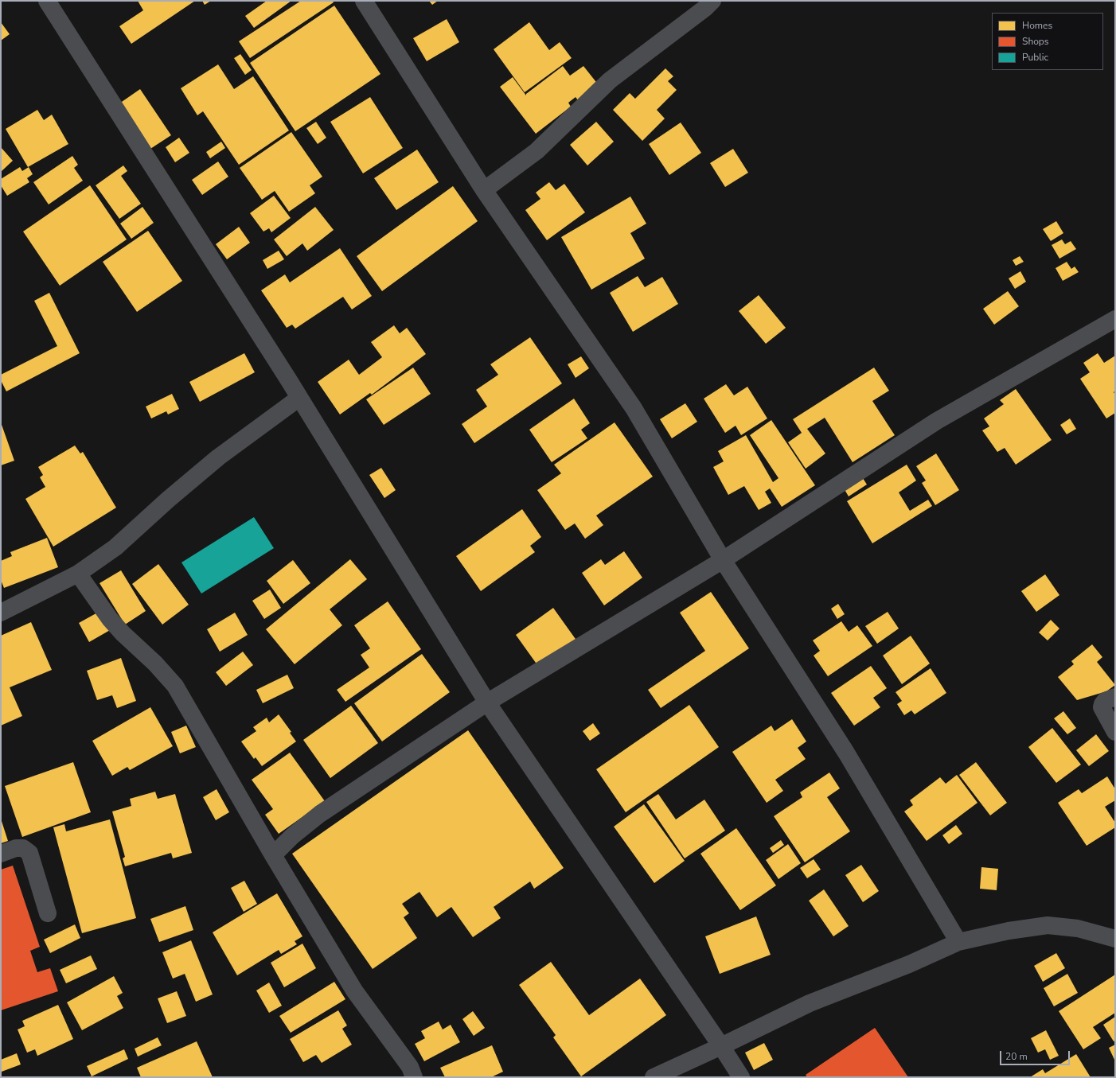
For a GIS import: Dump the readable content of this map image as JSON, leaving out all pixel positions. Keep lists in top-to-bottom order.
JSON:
{
  "legend": ["Homes", "Shops", "Public"],
  "scale_bar": "20 m"
}
